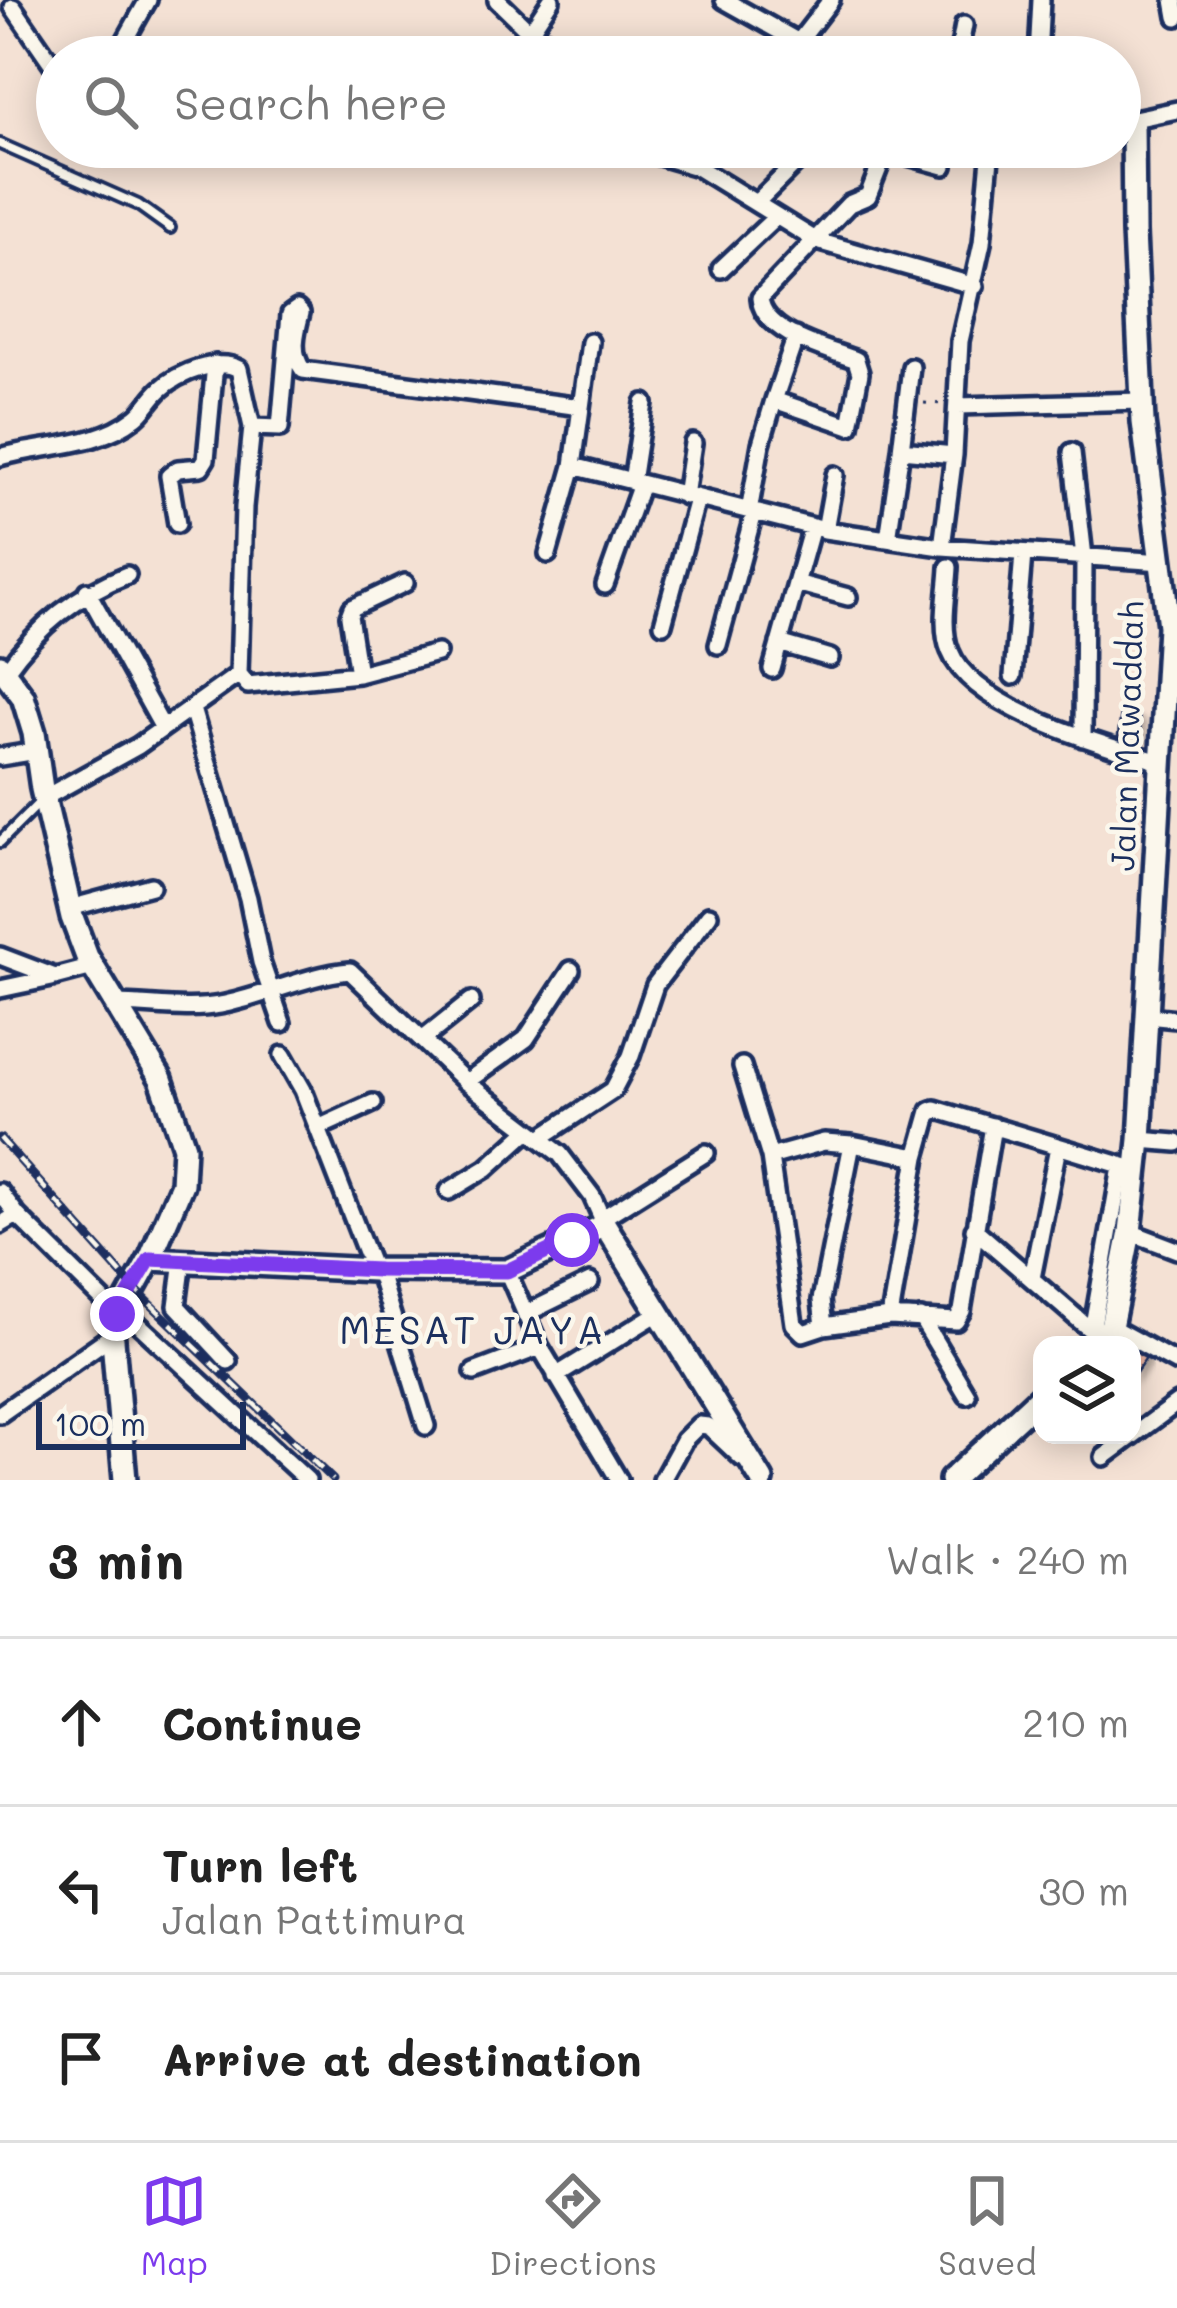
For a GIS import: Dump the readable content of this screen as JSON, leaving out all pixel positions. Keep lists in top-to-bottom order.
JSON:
{
  "streets": {
    "street": ["Jalan Mawaddah"]
  },
  "districts": ["MESAT JAYA"],
  "scale_bar": "100 m",
  "page": {
    "search": "Search here",
    "scale": "100 m",
    "heading": ["3 min", "Walk · 240 m"],
    "list": [
      ["Continue", "210 m"],
      ["Turn left", "Jalan Pattimura", "30 m"],
      "Arrive at destination"
    ],
    "nav": ["Map", "Directions", "Saved"]
  }
}
